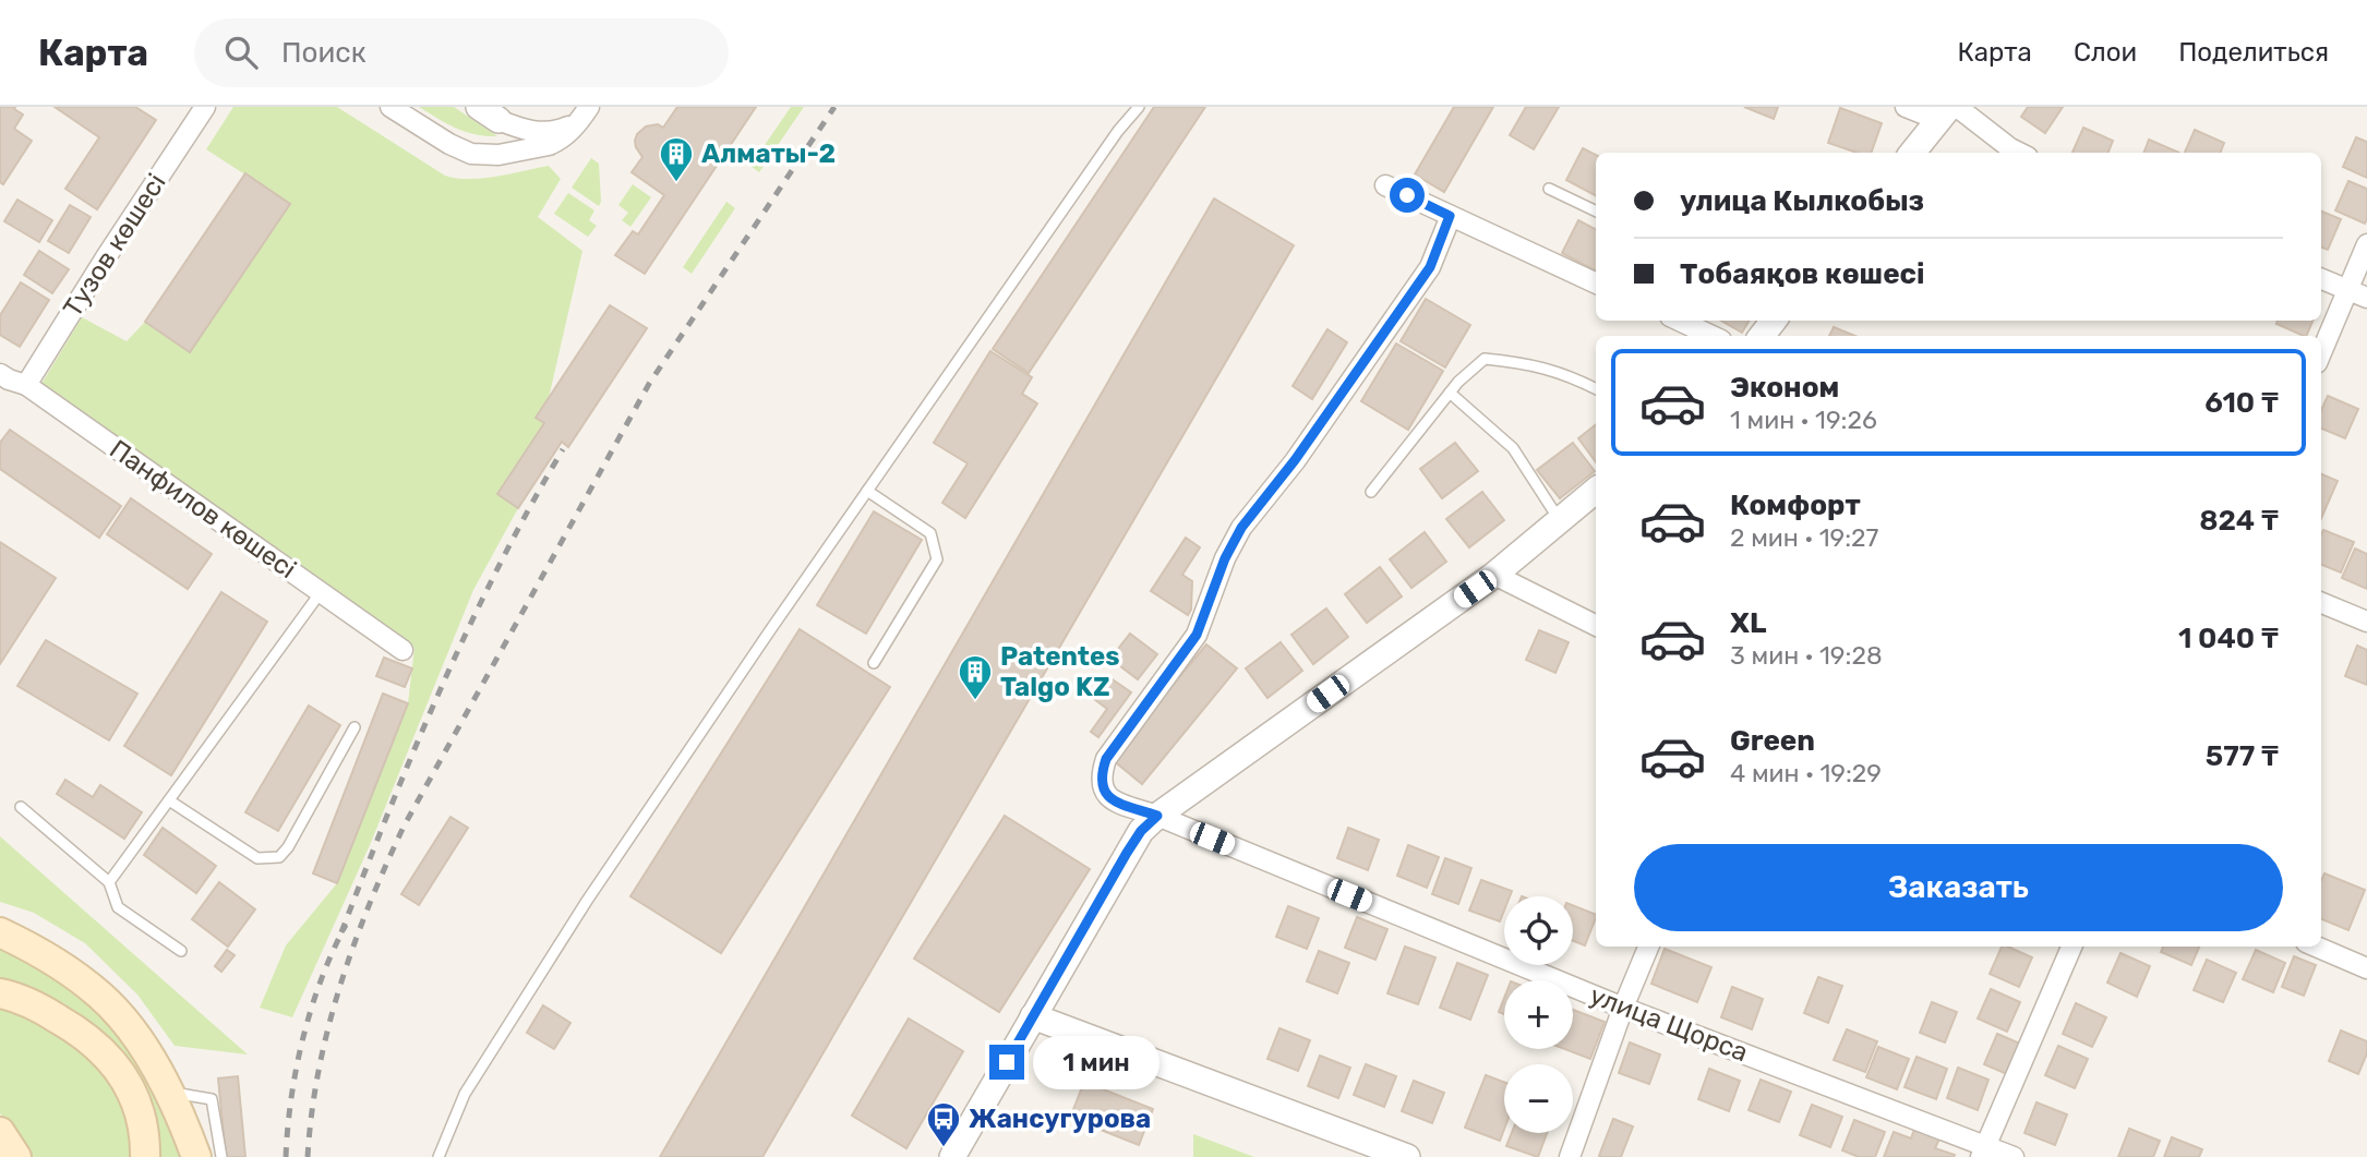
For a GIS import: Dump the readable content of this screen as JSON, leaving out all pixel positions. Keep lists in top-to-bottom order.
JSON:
{
  "streets": {
    "street": ["Тузов көшесі", "Панфилов көшесі", "улица Щорса"]
  },
  "crossings": [
    ["Тузов көшесі", "Панфилов көшесі"]
  ],
  "places": {
    "building": ["Алматы-2", "Patentes Talgo KZ"],
    "bus stop": ["Жансугурова"]
  },
  "page": {
    "header": "Карта",
    "search": "Поиск",
    "nav": ["Карта", "Слои", "Поделиться"],
    "banner": ["улица Кылкобыз", "Тобаяқов көшесі"],
    "list": [
      {
        "name": "Эконом",
        "note": "1 мин · 19:26",
        "value": "610 ₸"
      },
      {
        "name": "Комфорт",
        "note": "2 мин · 19:27",
        "value": "824 ₸"
      },
      {
        "name": "XL",
        "note": "3 мин · 19:28",
        "value": "1 040 ₸"
      },
      {
        "name": "Green",
        "note": "4 мин · 19:29",
        "value": "577 ₸"
      }
    ],
    "buttons": "Заказать",
    "map_buttons": ["+", "−"],
    "bubble": "1 мин"
  }
}
